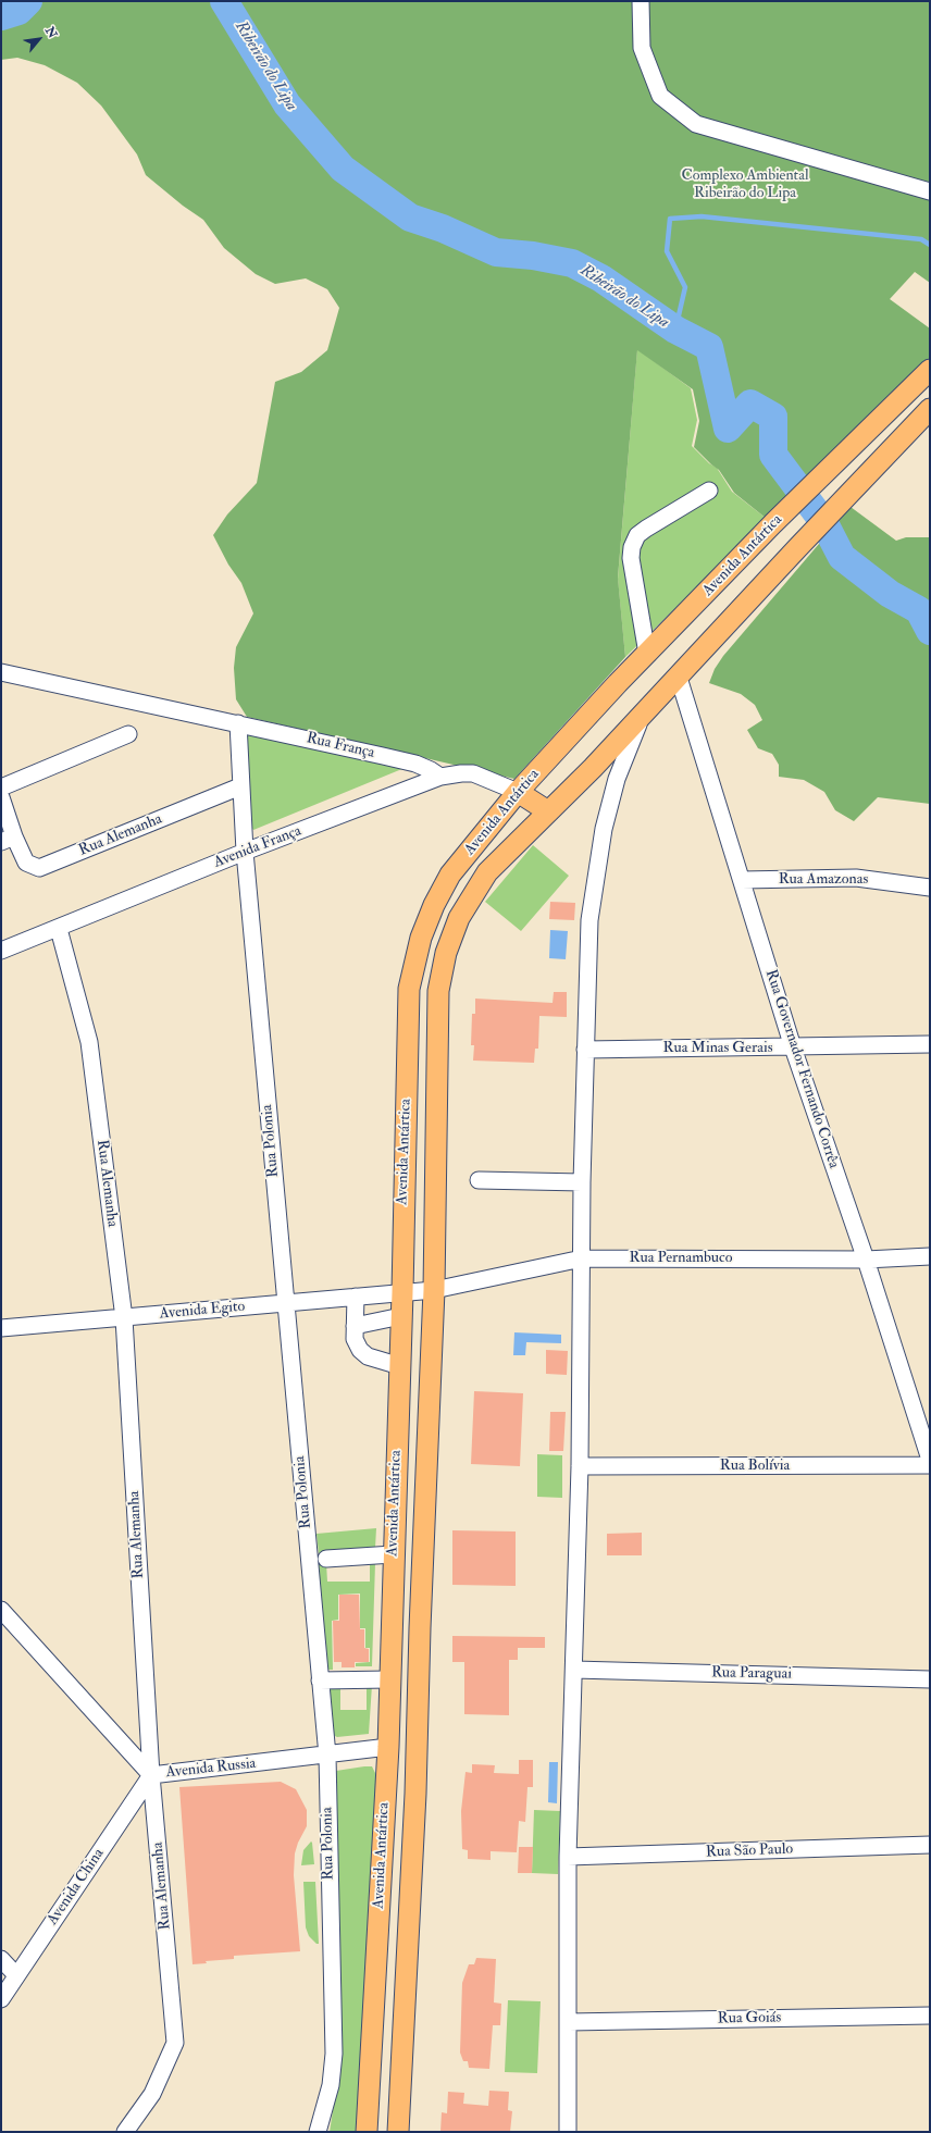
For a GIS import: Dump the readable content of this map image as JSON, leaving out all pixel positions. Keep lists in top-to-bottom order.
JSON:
{
  "streets": {
    "main road": ["Avenida Antártica"],
    "street": [
      "Rua França",
      "Rua Alemanha",
      "Avenida França",
      "Rua Amazonas",
      "Rua Minas Gerais",
      "Rua Governador Fernando Corrêa",
      "Rua Polonia",
      "Rua Pernambuco",
      "Avenida Egito",
      "Rua Bolívia",
      "Rua Paraguai",
      "Avenida Russia",
      "Rua São Paulo",
      "Avenida China",
      "Rua Goiás"
    ]
  },
  "crossings": [
    ["Avenida Antártica", "Avenida França"],
    ["Avenida Antártica", "Rua Governador Fernando Corrêa"],
    ["Avenida Antártica", "Rua Pernambuco"],
    ["Avenida Antártica", "Avenida Egito"],
    ["Avenida Antártica", "Avenida Russia"],
    ["Rua França", "Avenida França"],
    ["Rua Alemanha", "Avenida França"],
    ["Rua Alemanha", "Avenida Egito"],
    ["Rua Alemanha", "Avenida Russia"],
    ["Rua Alemanha", "Avenida China"],
    ["Avenida França", "Rua Polonia"],
    ["Rua Amazonas", "Rua Governador Fernando Corrêa"],
    ["Rua Minas Gerais", "Rua Governador Fernando Corrêa"],
    ["Rua Governador Fernando Corrêa", "Rua Pernambuco"],
    ["Rua Polonia", "Avenida Egito"],
    ["Rua Polonia", "Avenida Russia"],
    ["Rua Pernambuco", "Avenida Egito"],
    ["Avenida Russia", "Avenida China"]
  ],
  "water": ["Ribeirão do Lipa"],
  "parks": ["Complexo Ambiental Ribeirão do Lipa"],
  "north": "top right"
}
